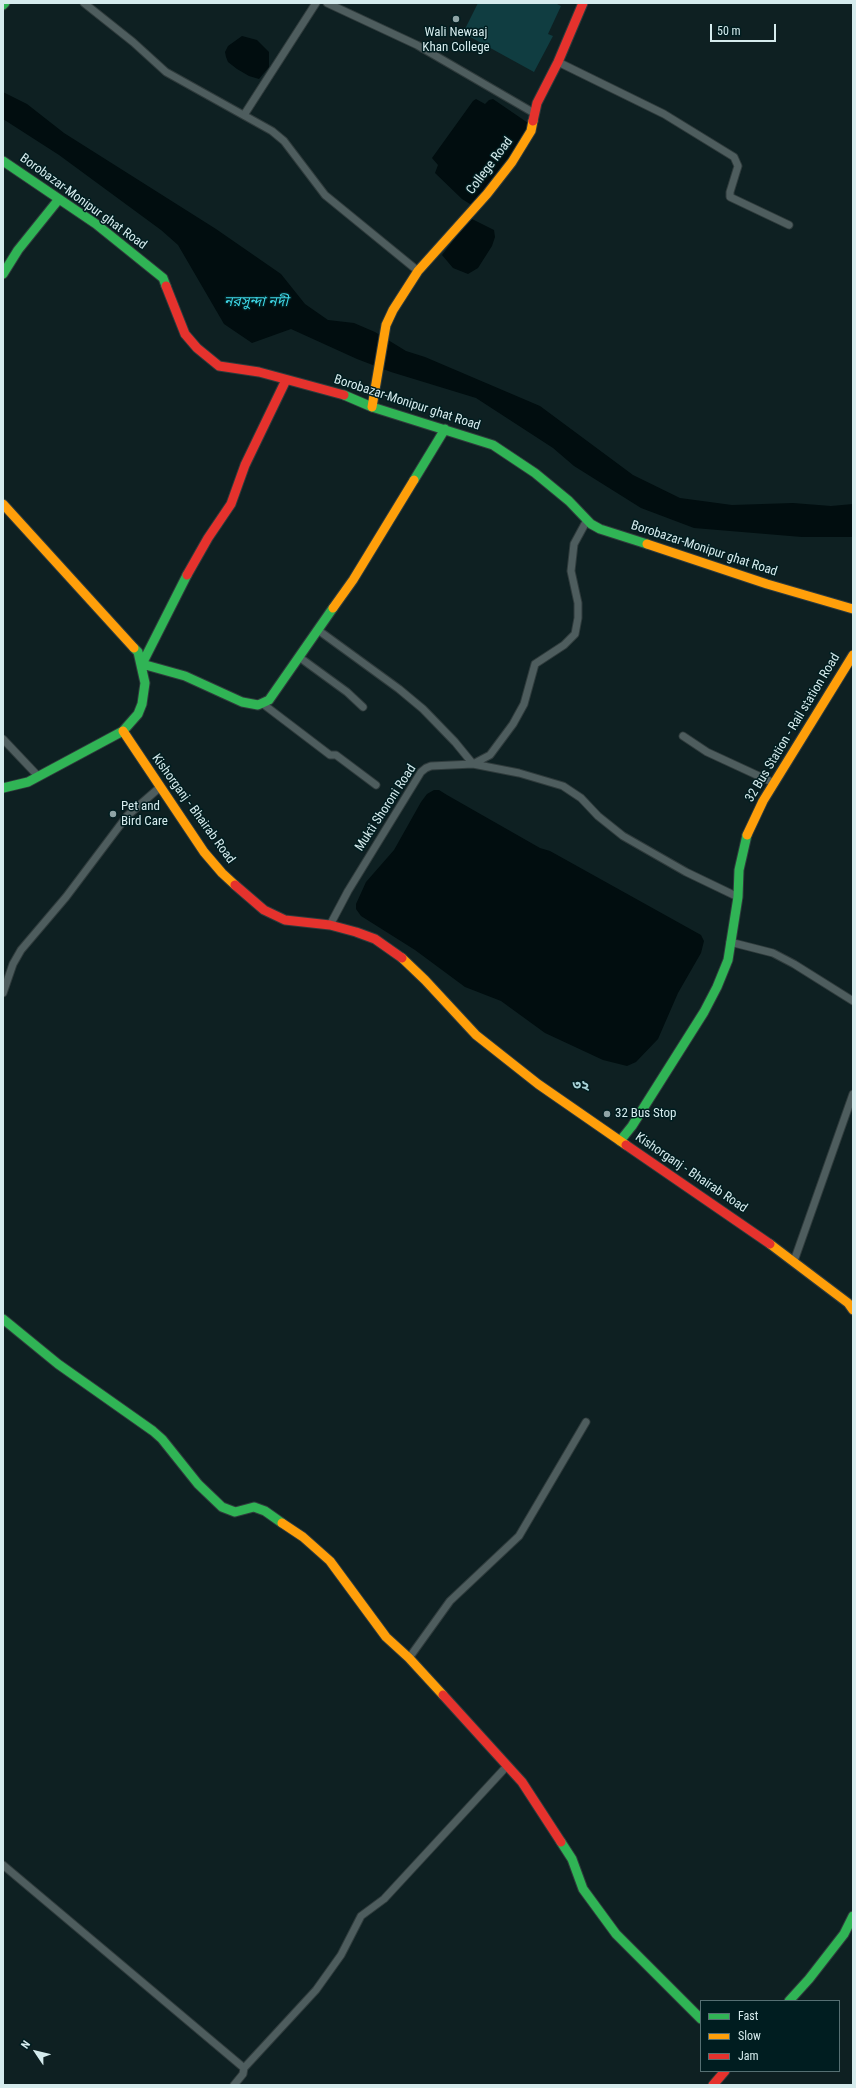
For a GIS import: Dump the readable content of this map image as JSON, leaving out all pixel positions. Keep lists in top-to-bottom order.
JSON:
{
  "streets": {
    "street": [
      "College Road",
      "Borobazar-Monipur ghat Road",
      "32 Bus Station - Rail station Road",
      "Mukti Shoroni Road",
      "Kishorganj - Bhairab Road"
    ]
  },
  "crossings": [
    ["College Road", "Borobazar-Monipur ghat Road"],
    ["Borobazar-Monipur ghat Road", "Mukti Shoroni Road"],
    ["32 Bus Station - Rail station Road", "Kishorganj - Bhairab Road"],
    ["Mukti Shoroni Road", "Kishorganj - Bhairab Road"]
  ],
  "districts": ["৩২"],
  "water": ["নরসুন্দা নদী"],
  "places": ["Wali Newaaj Khan College", "Pet and Bird Care", "32 Bus Stop"],
  "legend": ["Fast", "Slow", "Jam"],
  "scale_bar": "50 m",
  "north": "top left"
}
